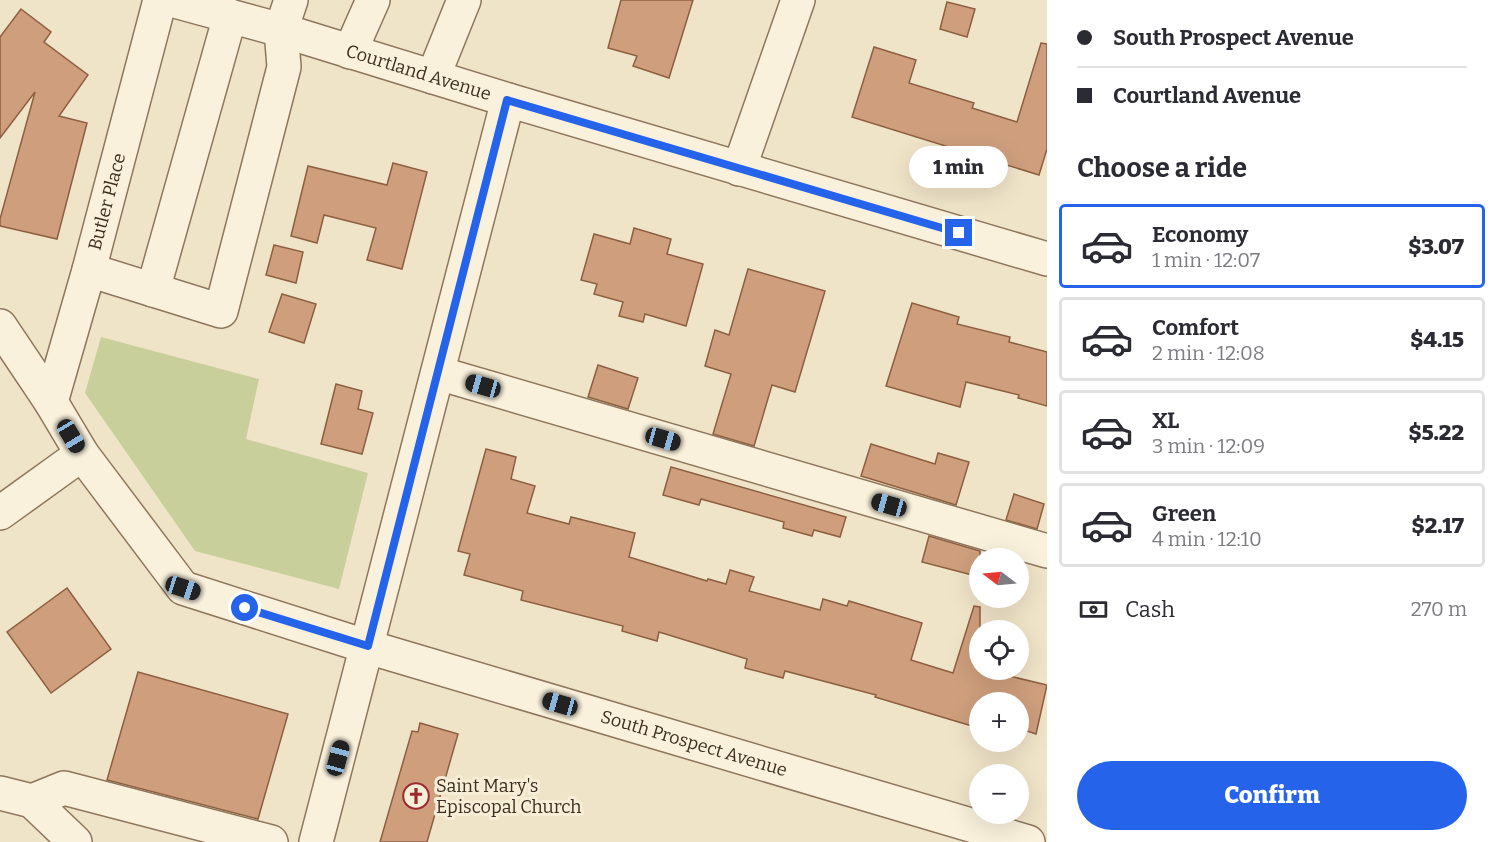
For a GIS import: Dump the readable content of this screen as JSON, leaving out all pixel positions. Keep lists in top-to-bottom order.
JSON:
{
  "streets": {
    "street": ["Courtland Avenue", "Butler Place", "South Prospect Avenue"]
  },
  "crossings": [
    ["Butler Place", "South Prospect Avenue"]
  ],
  "places": {
    "church": ["Saint Mary's Episcopal Church"]
  },
  "north": "left",
  "page": {
    "banner": ["South Prospect Avenue", "Courtland Avenue"],
    "heading": "Choose a ride",
    "bubble": "1 min",
    "list": [
      {
        "name": "Economy",
        "note": "1 min · 12:07",
        "value": "$3.07"
      },
      {
        "name": "Comfort",
        "note": "2 min · 12:08",
        "value": "$4.15"
      },
      {
        "name": "XL",
        "note": "3 min · 12:09",
        "value": "$5.22"
      },
      {
        "name": "Green",
        "note": "4 min · 12:10",
        "value": "$2.17"
      }
    ],
    "map_buttons": ["+", "−"],
    "pay": ["Cash", "270 m"],
    "buttons": "Confirm"
  }
}
